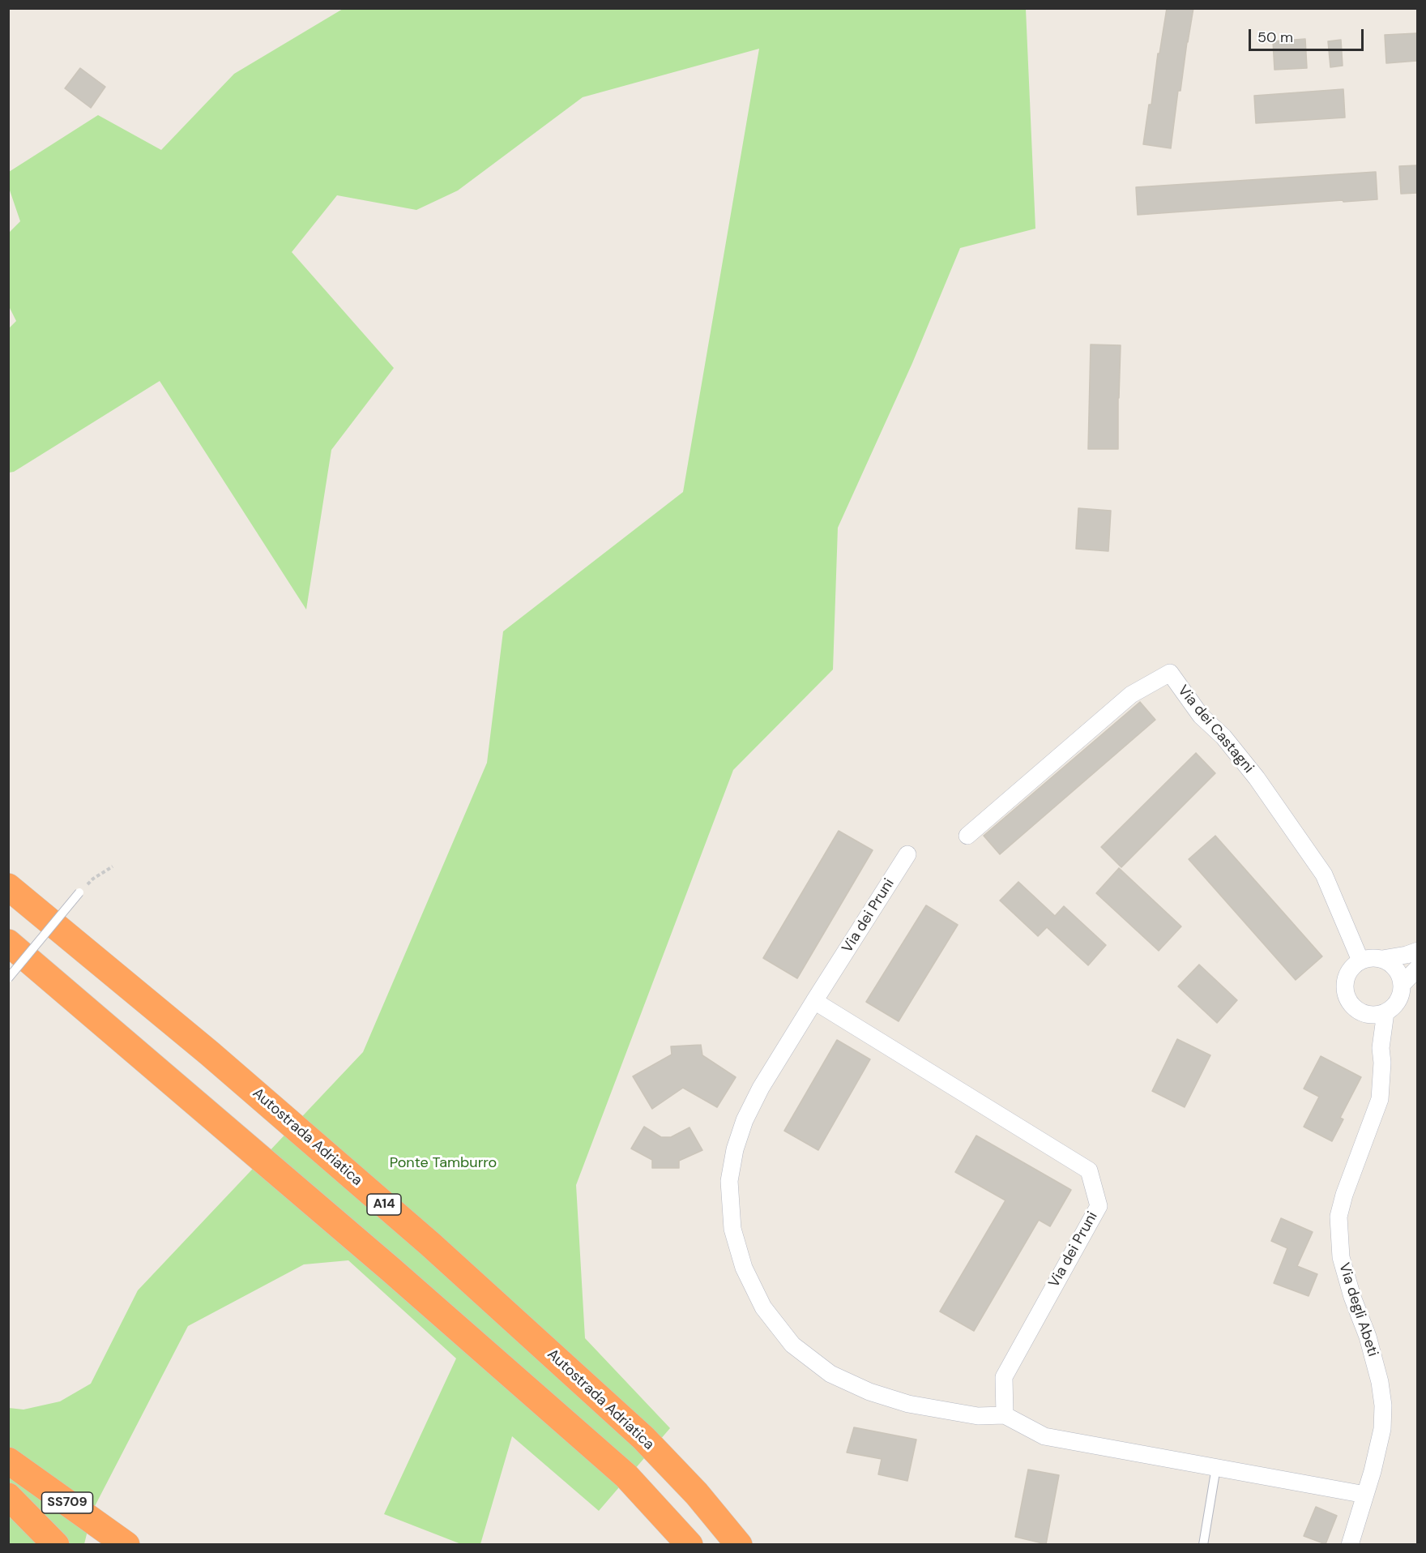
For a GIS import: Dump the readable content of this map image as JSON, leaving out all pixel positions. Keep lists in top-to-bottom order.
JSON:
{
  "streets": {
    "highway": ["Autostrada Adriatica", "A14", "SS709"],
    "street": ["Via dei Castagni", "Via dei Pruni", "Via degli Abeti"]
  },
  "crossings": [
    ["Via dei Castagni", "Via degli Abeti"]
  ],
  "parks": ["Ponte Tamburro"],
  "scale_bar": "50 m"
}
